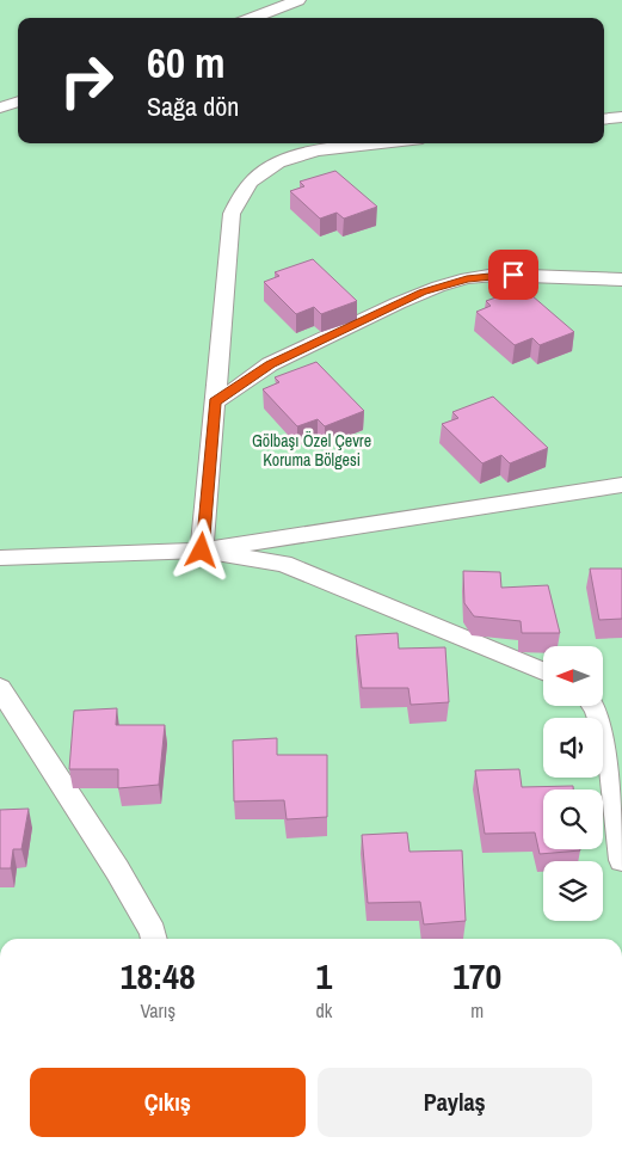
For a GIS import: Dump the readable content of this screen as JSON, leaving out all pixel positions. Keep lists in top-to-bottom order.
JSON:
{
  "parks": ["Gölbaşı Özel Çevre Koruma Bölgesi"],
  "north": "left",
  "page": {
    "turn": ["60 m", "Sağa dön"],
    "eta": [
      "18:48",
      "Varış",
      "1",
      "dk",
      "170",
      "m"
    ],
    "buttons": ["Çıkış", "Paylaş"]
  }
}
